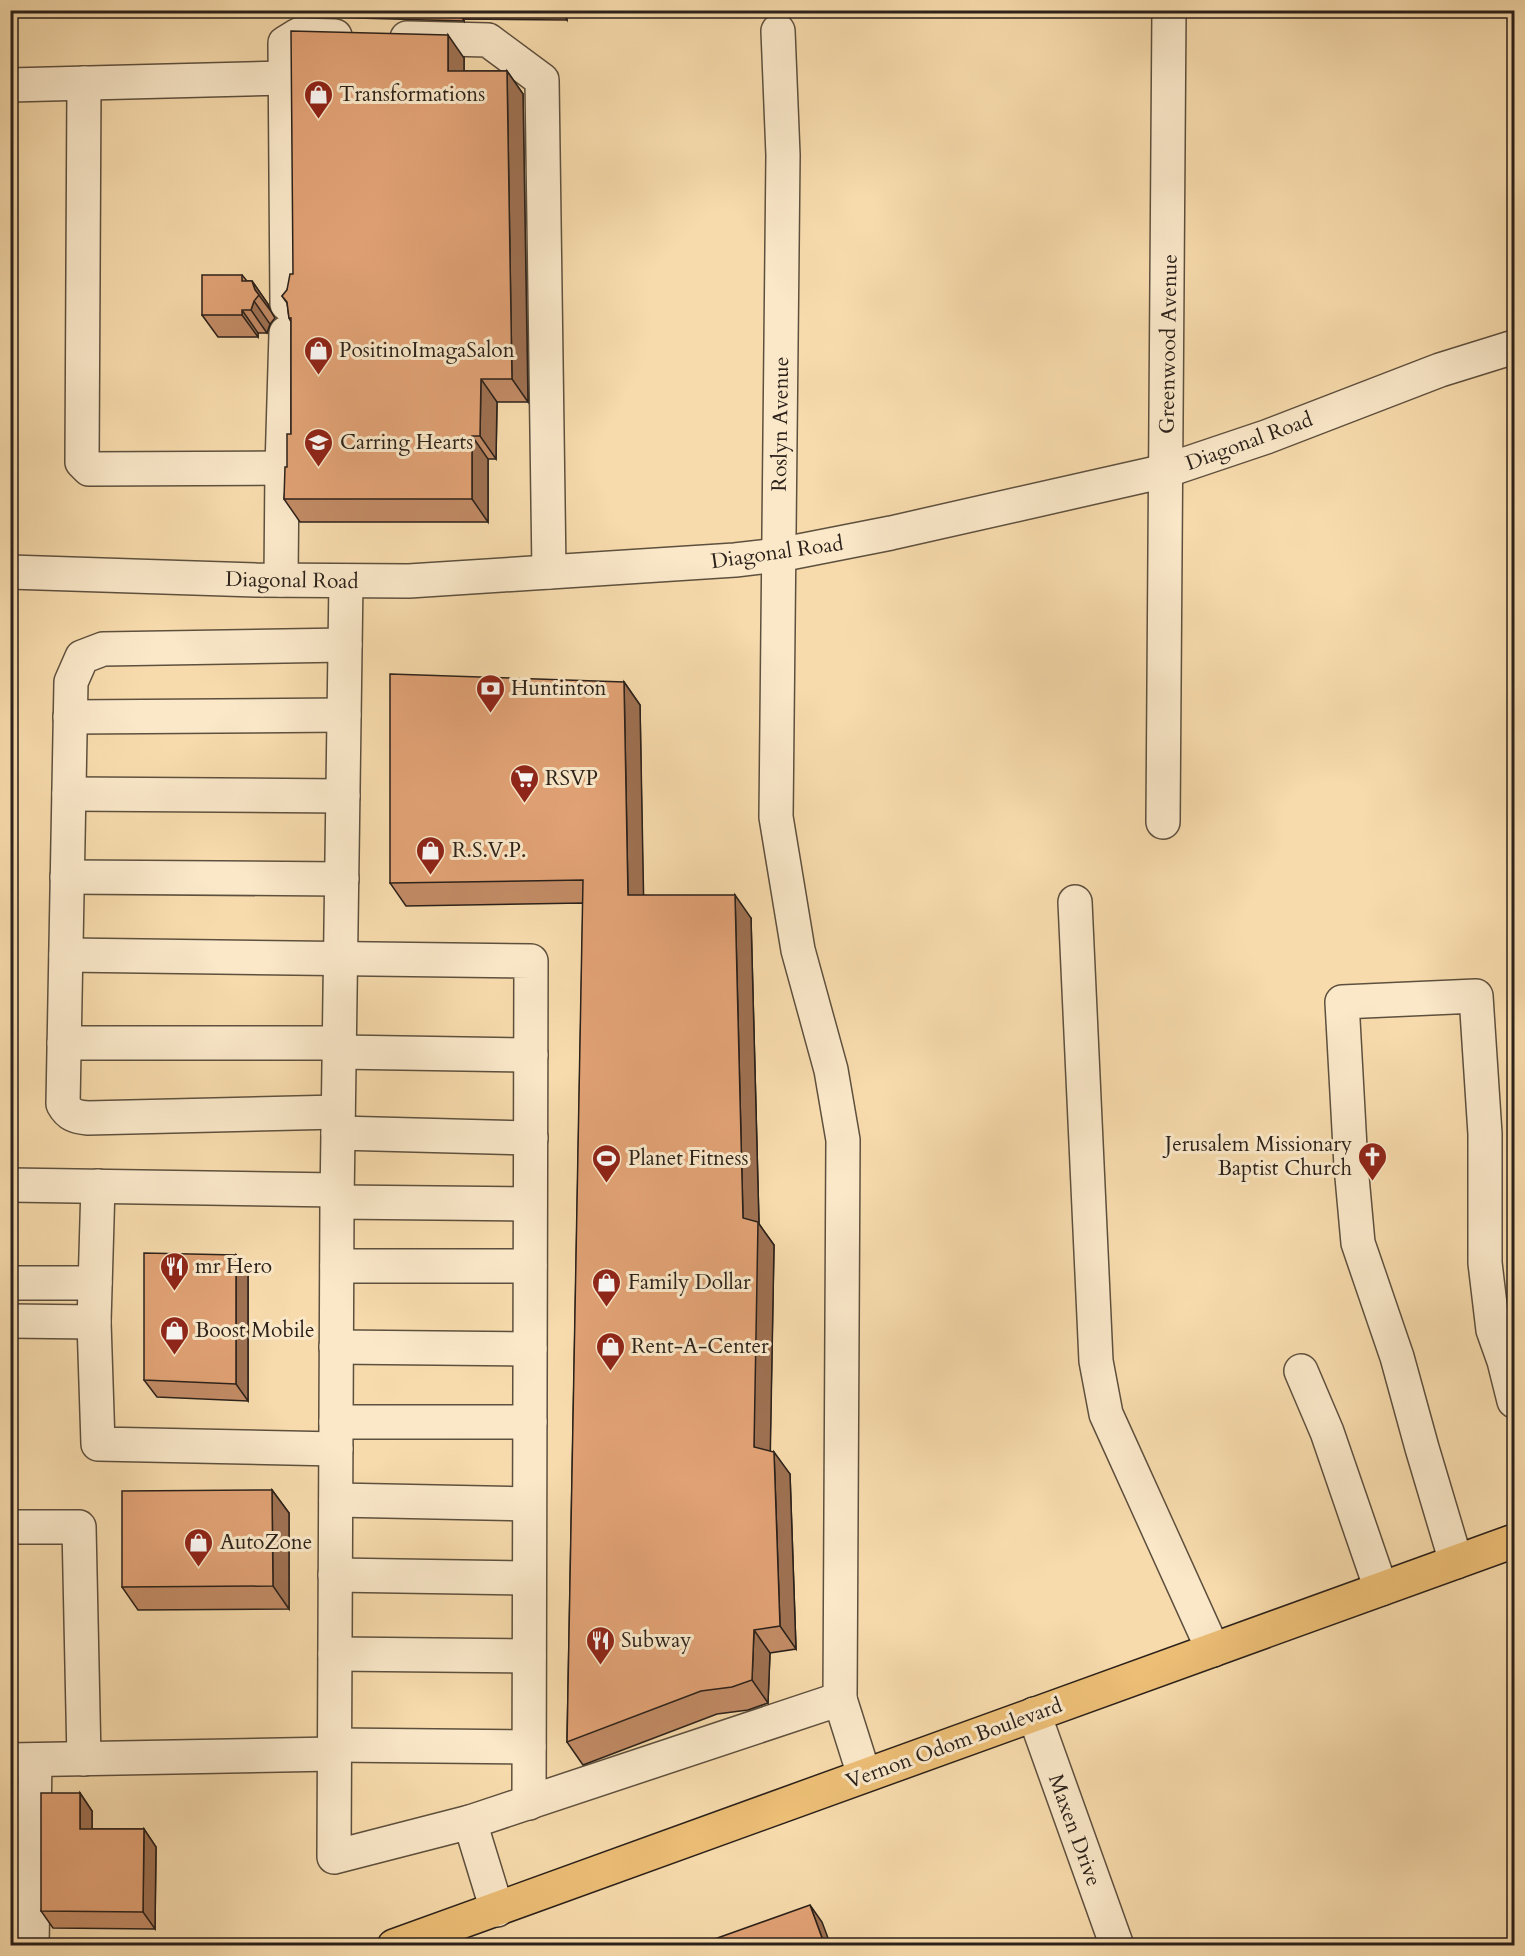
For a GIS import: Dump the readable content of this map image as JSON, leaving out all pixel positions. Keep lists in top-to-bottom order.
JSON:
{
  "streets": {
    "main road": ["Vernon Odom Boulevard"],
    "street": [
      "Greenwood Avenue",
      "Roslyn Avenue",
      "Diagonal Road",
      "Maxen Drive"
    ]
  },
  "crossings": [
    ["Greenwood Avenue", "Diagonal Road"],
    ["Roslyn Avenue", "Diagonal Road"],
    ["Roslyn Avenue", "Vernon Odom Boulevard"],
    ["Vernon Odom Boulevard", "Maxen Drive"]
  ],
  "places": {
    "shop": [
      "Transformations",
      "PositinoImagaSalon",
      "R.S.V.P.",
      "Family Dollar",
      "Boost Mobile",
      "Rent-A-Center",
      "AutoZone"
    ],
    "school or university": ["Carring Hearts"],
    "bank": ["Huntinton"],
    "supermarket": ["RSVP"],
    "church": ["Jerusalem Missionary Baptist Church"],
    "sports": ["Planet Fitness"],
    "restaurant": ["mr Hero", "Subway"]
  }
}
